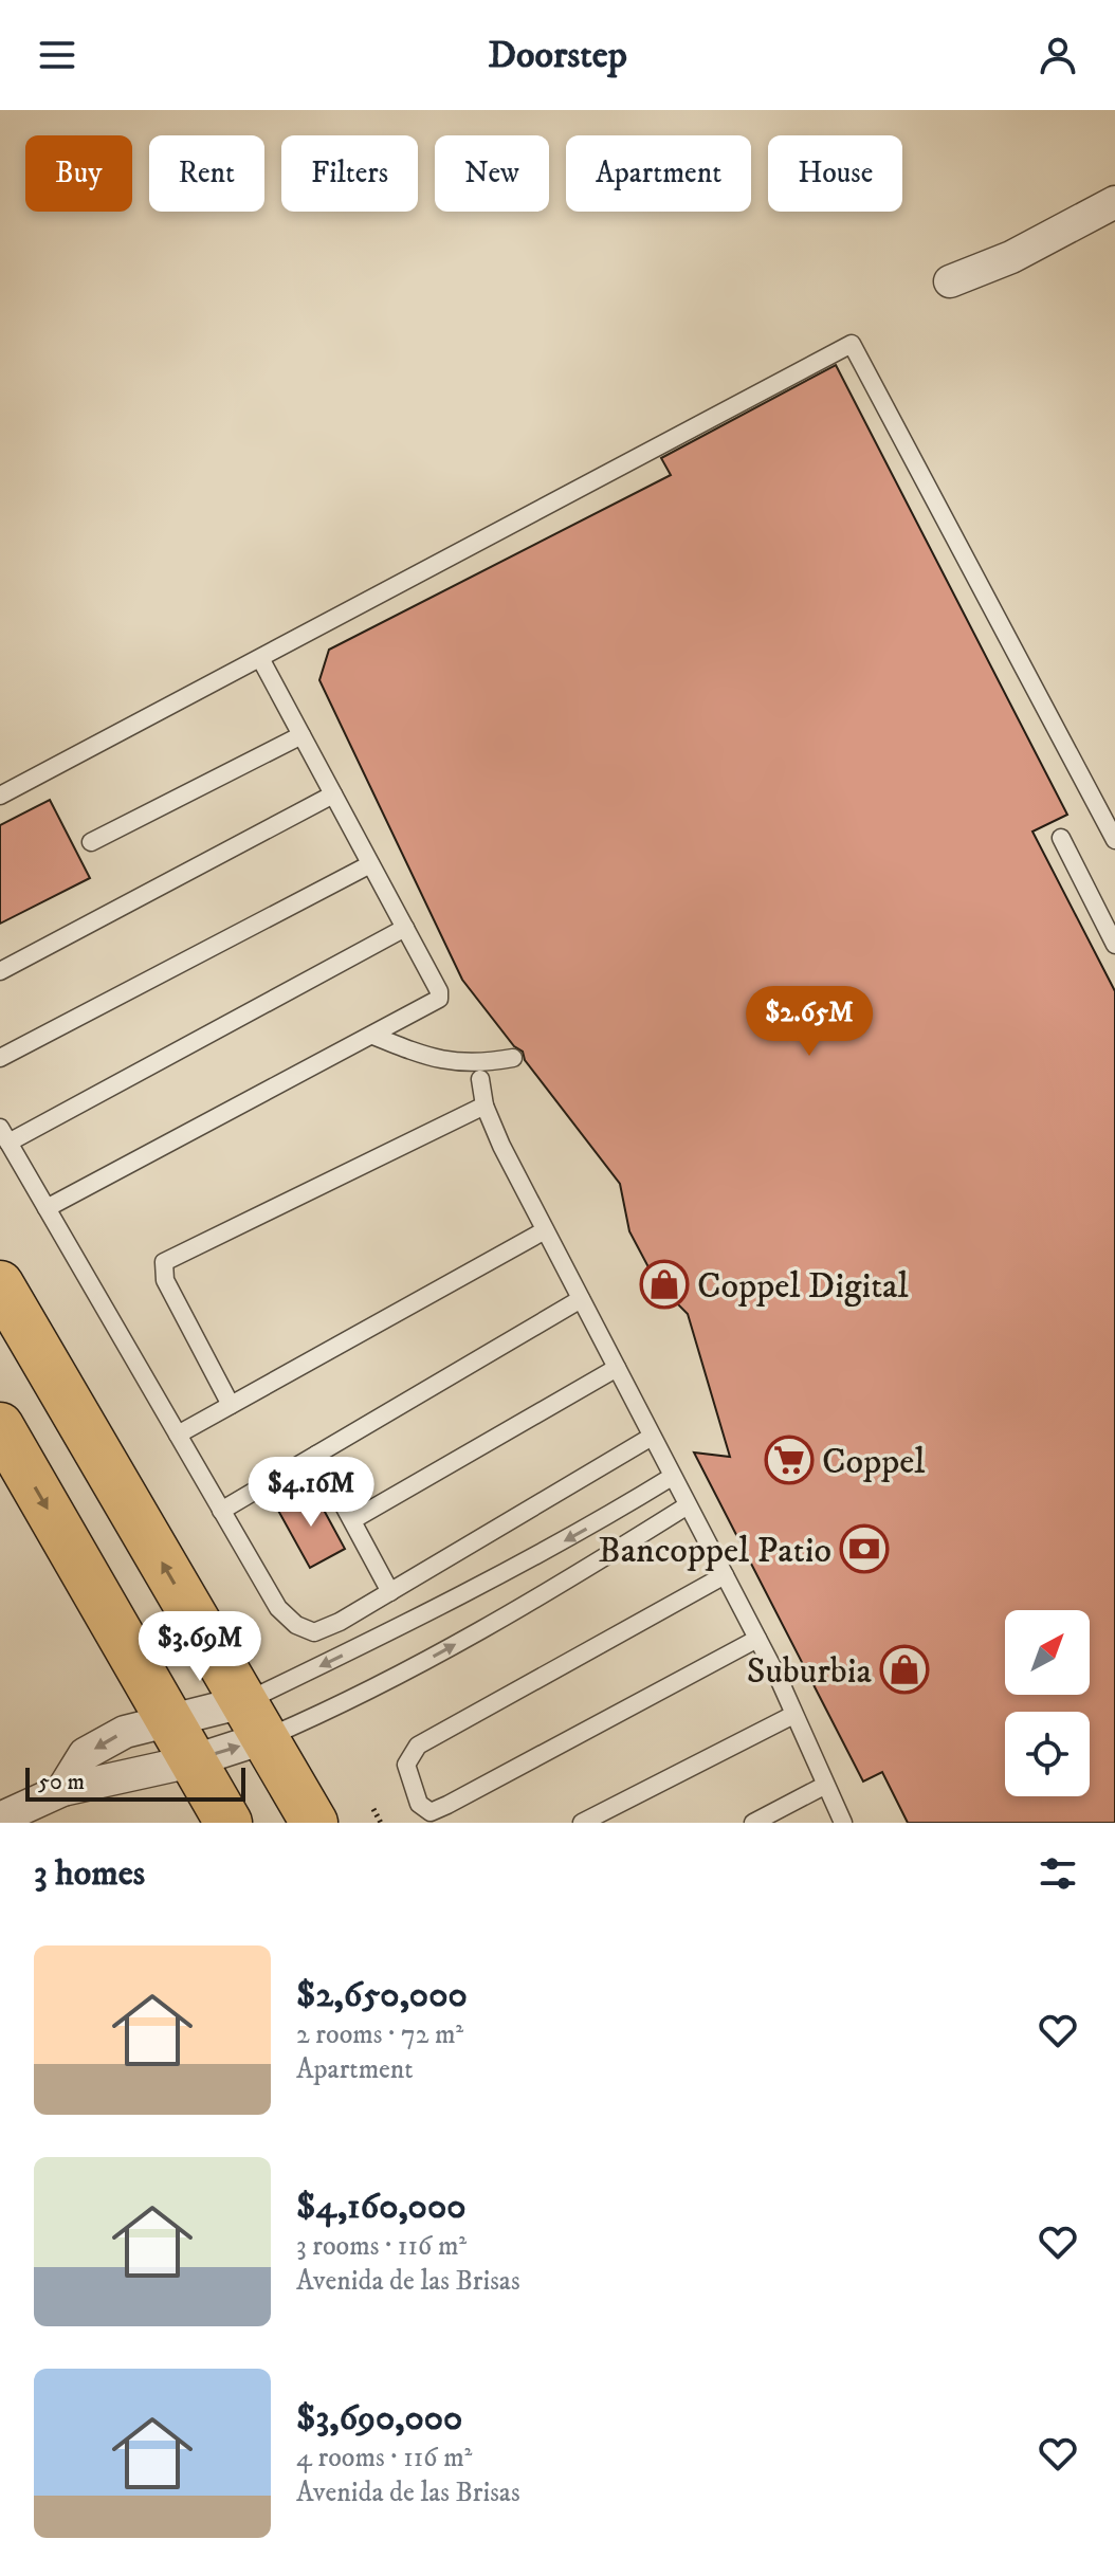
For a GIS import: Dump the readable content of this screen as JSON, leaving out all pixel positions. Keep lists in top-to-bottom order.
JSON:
{
  "places": {
    "shop": ["Coppel Digital", "Suburbia"],
    "supermarket": ["Coppel"],
    "bank": ["Bancoppel Patio"]
  },
  "scale_bar": "50 m",
  "north": "top right",
  "page": {
    "header": "Doorstep",
    "chip": [
      "Buy",
      "Rent",
      "Filters",
      "New",
      "Apartment",
      "House"
    ],
    "price": ["$2.65M", "$4.16M", "$3.69M"],
    "scale": "50 m",
    "heading": "3 homes",
    "list": [
      {
        "name": "$2,650,000",
        "note": "2 rooms · 72 m² · Apartment"
      },
      {
        "name": "$4,160,000",
        "note": "3 rooms · 116 m² · Avenida de las Brisas"
      },
      {
        "name": "$3,690,000",
        "note": "4 rooms · 116 m² · Avenida de las Brisas"
      }
    ]
  }
}
